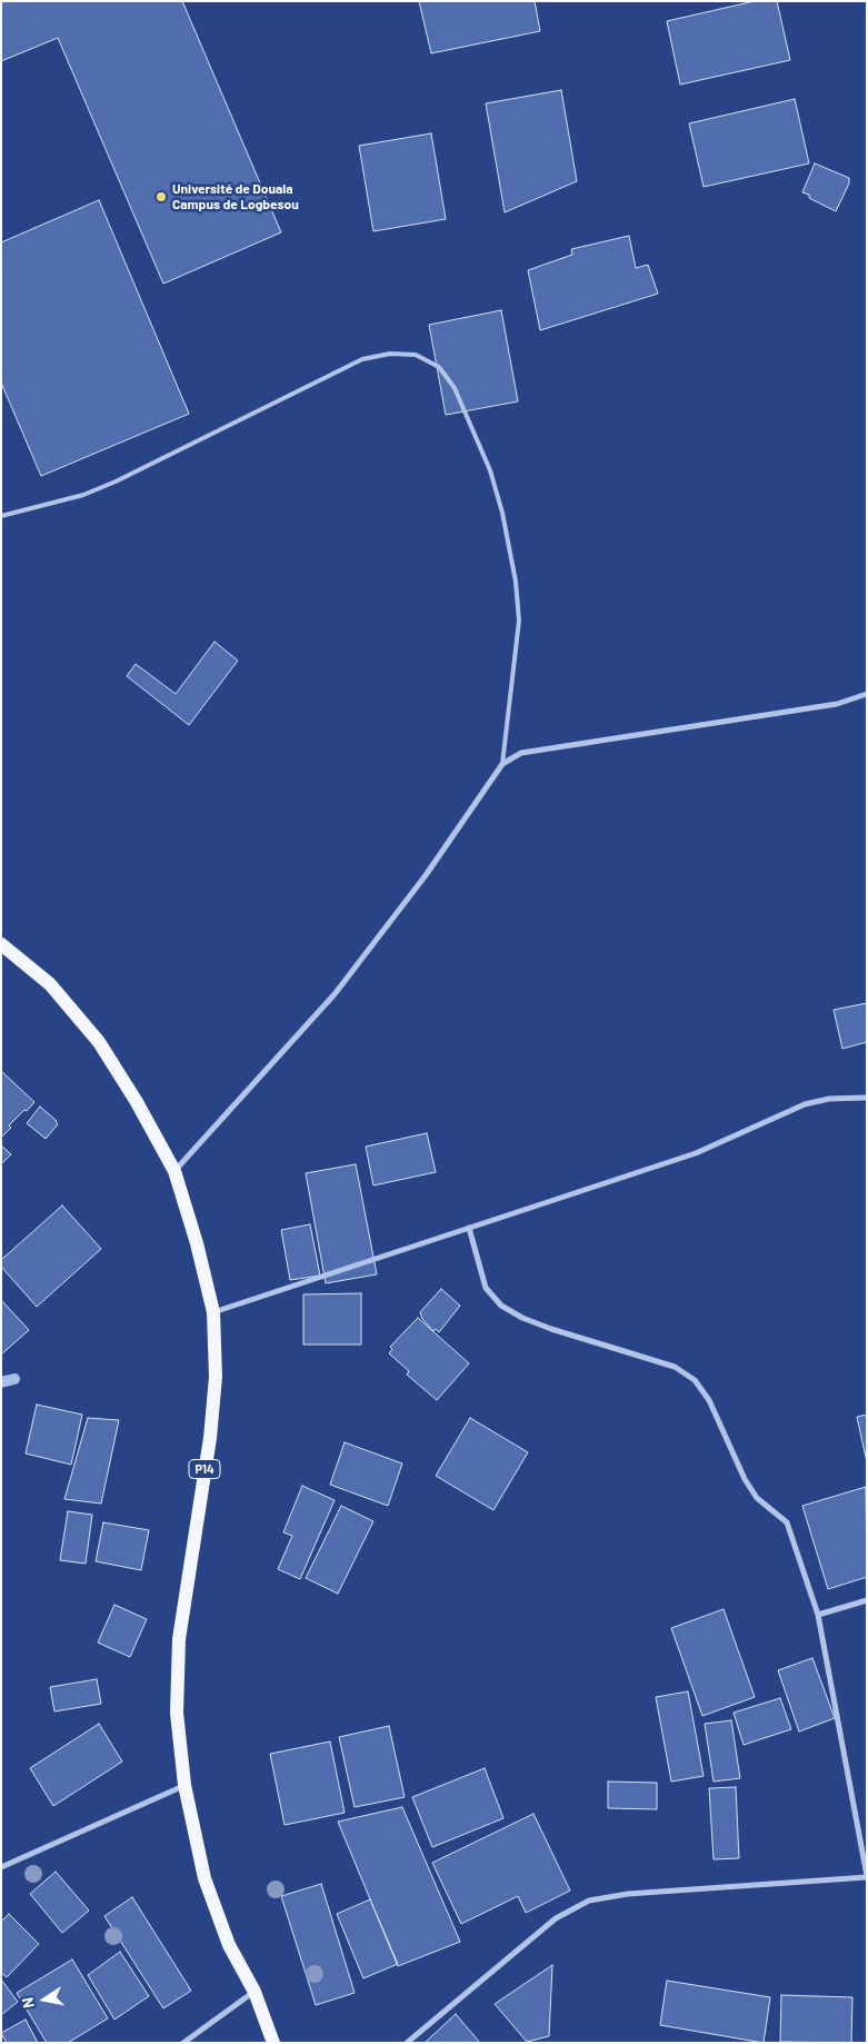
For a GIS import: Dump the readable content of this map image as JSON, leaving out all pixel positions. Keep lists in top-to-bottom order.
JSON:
{
  "streets": {
    "main road": ["P14"]
  },
  "places": ["Université de Douala Campus de Logbesou"],
  "north": "left"
}
